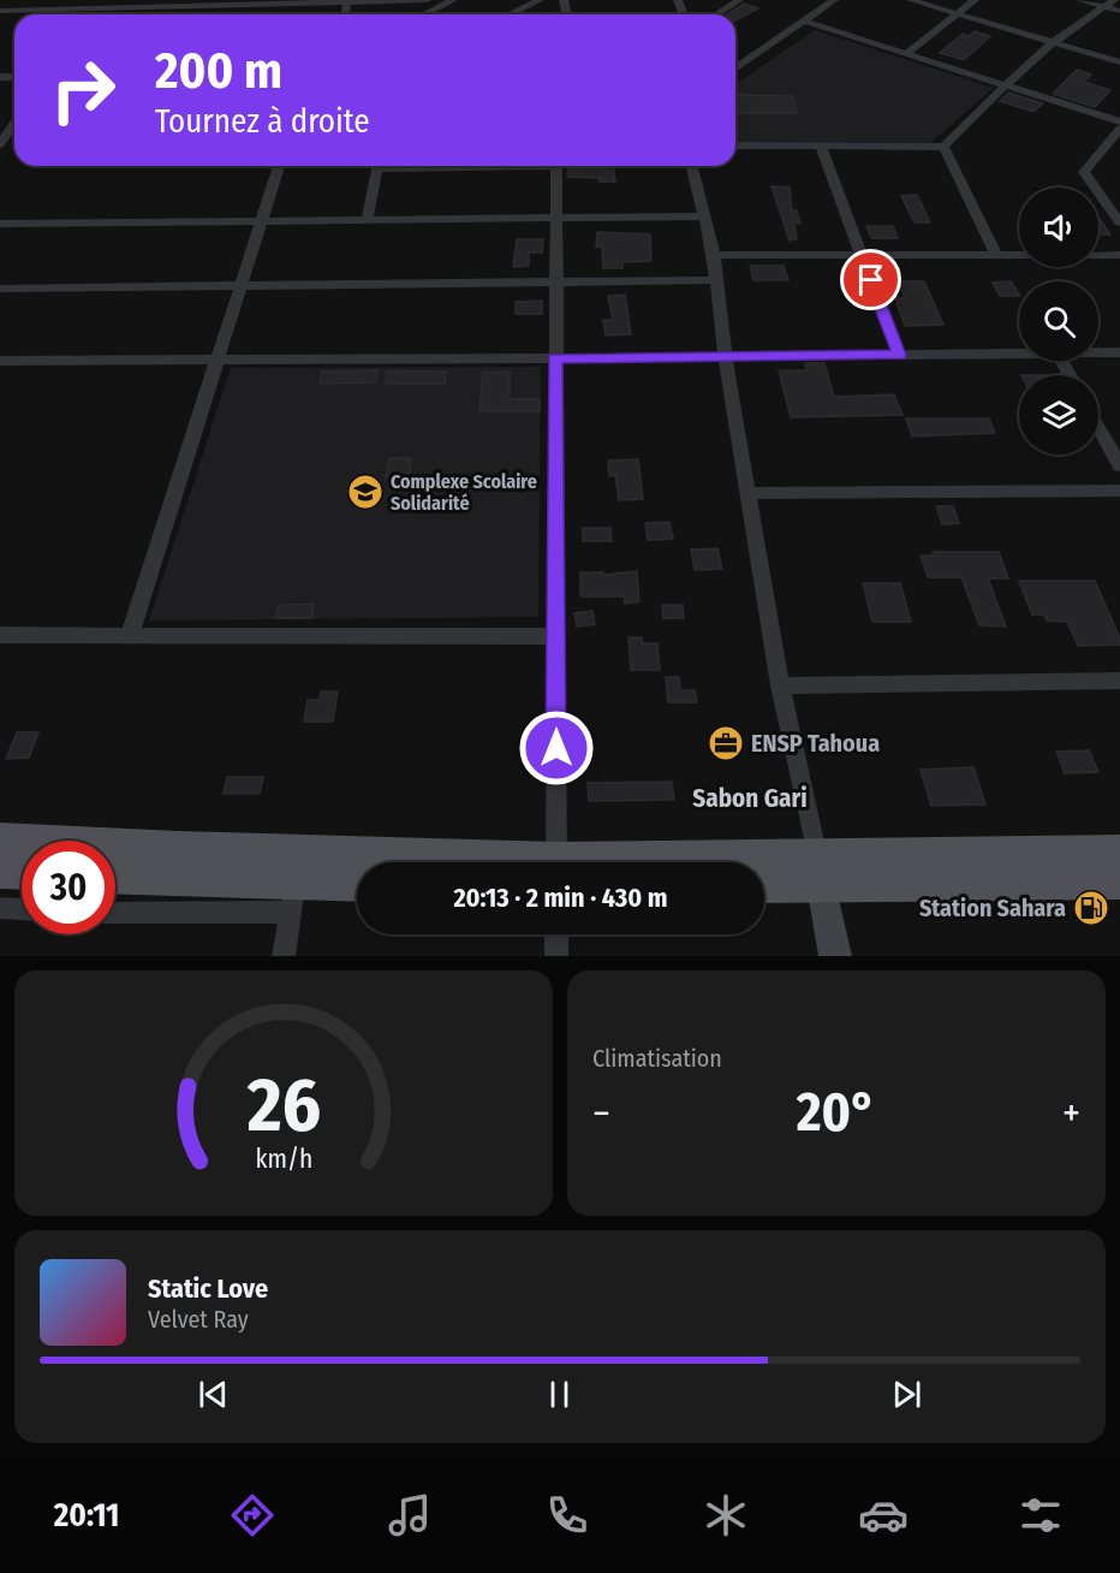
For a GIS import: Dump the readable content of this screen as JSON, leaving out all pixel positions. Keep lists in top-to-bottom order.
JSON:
{
  "districts": ["Sabon Gari"],
  "places": {
    "school or university": ["Complexe Scolaire Solidarité"],
    "office": ["ENSP Tahoua"],
    "fuel station": ["Station Sahara"]
  },
  "page": {
    "turn": ["200 m", "Tournez à droite"],
    "limit": "30",
    "trip": "20:13 · 2 min · 430 m",
    "tile": "Climatisation",
    "heat": ["−", "20°", "+"],
    "song": ["Static Love", "Velvet Ray"],
    "tabs": "20:11",
    "gauge": ["26", "km/h"]
  }
}
